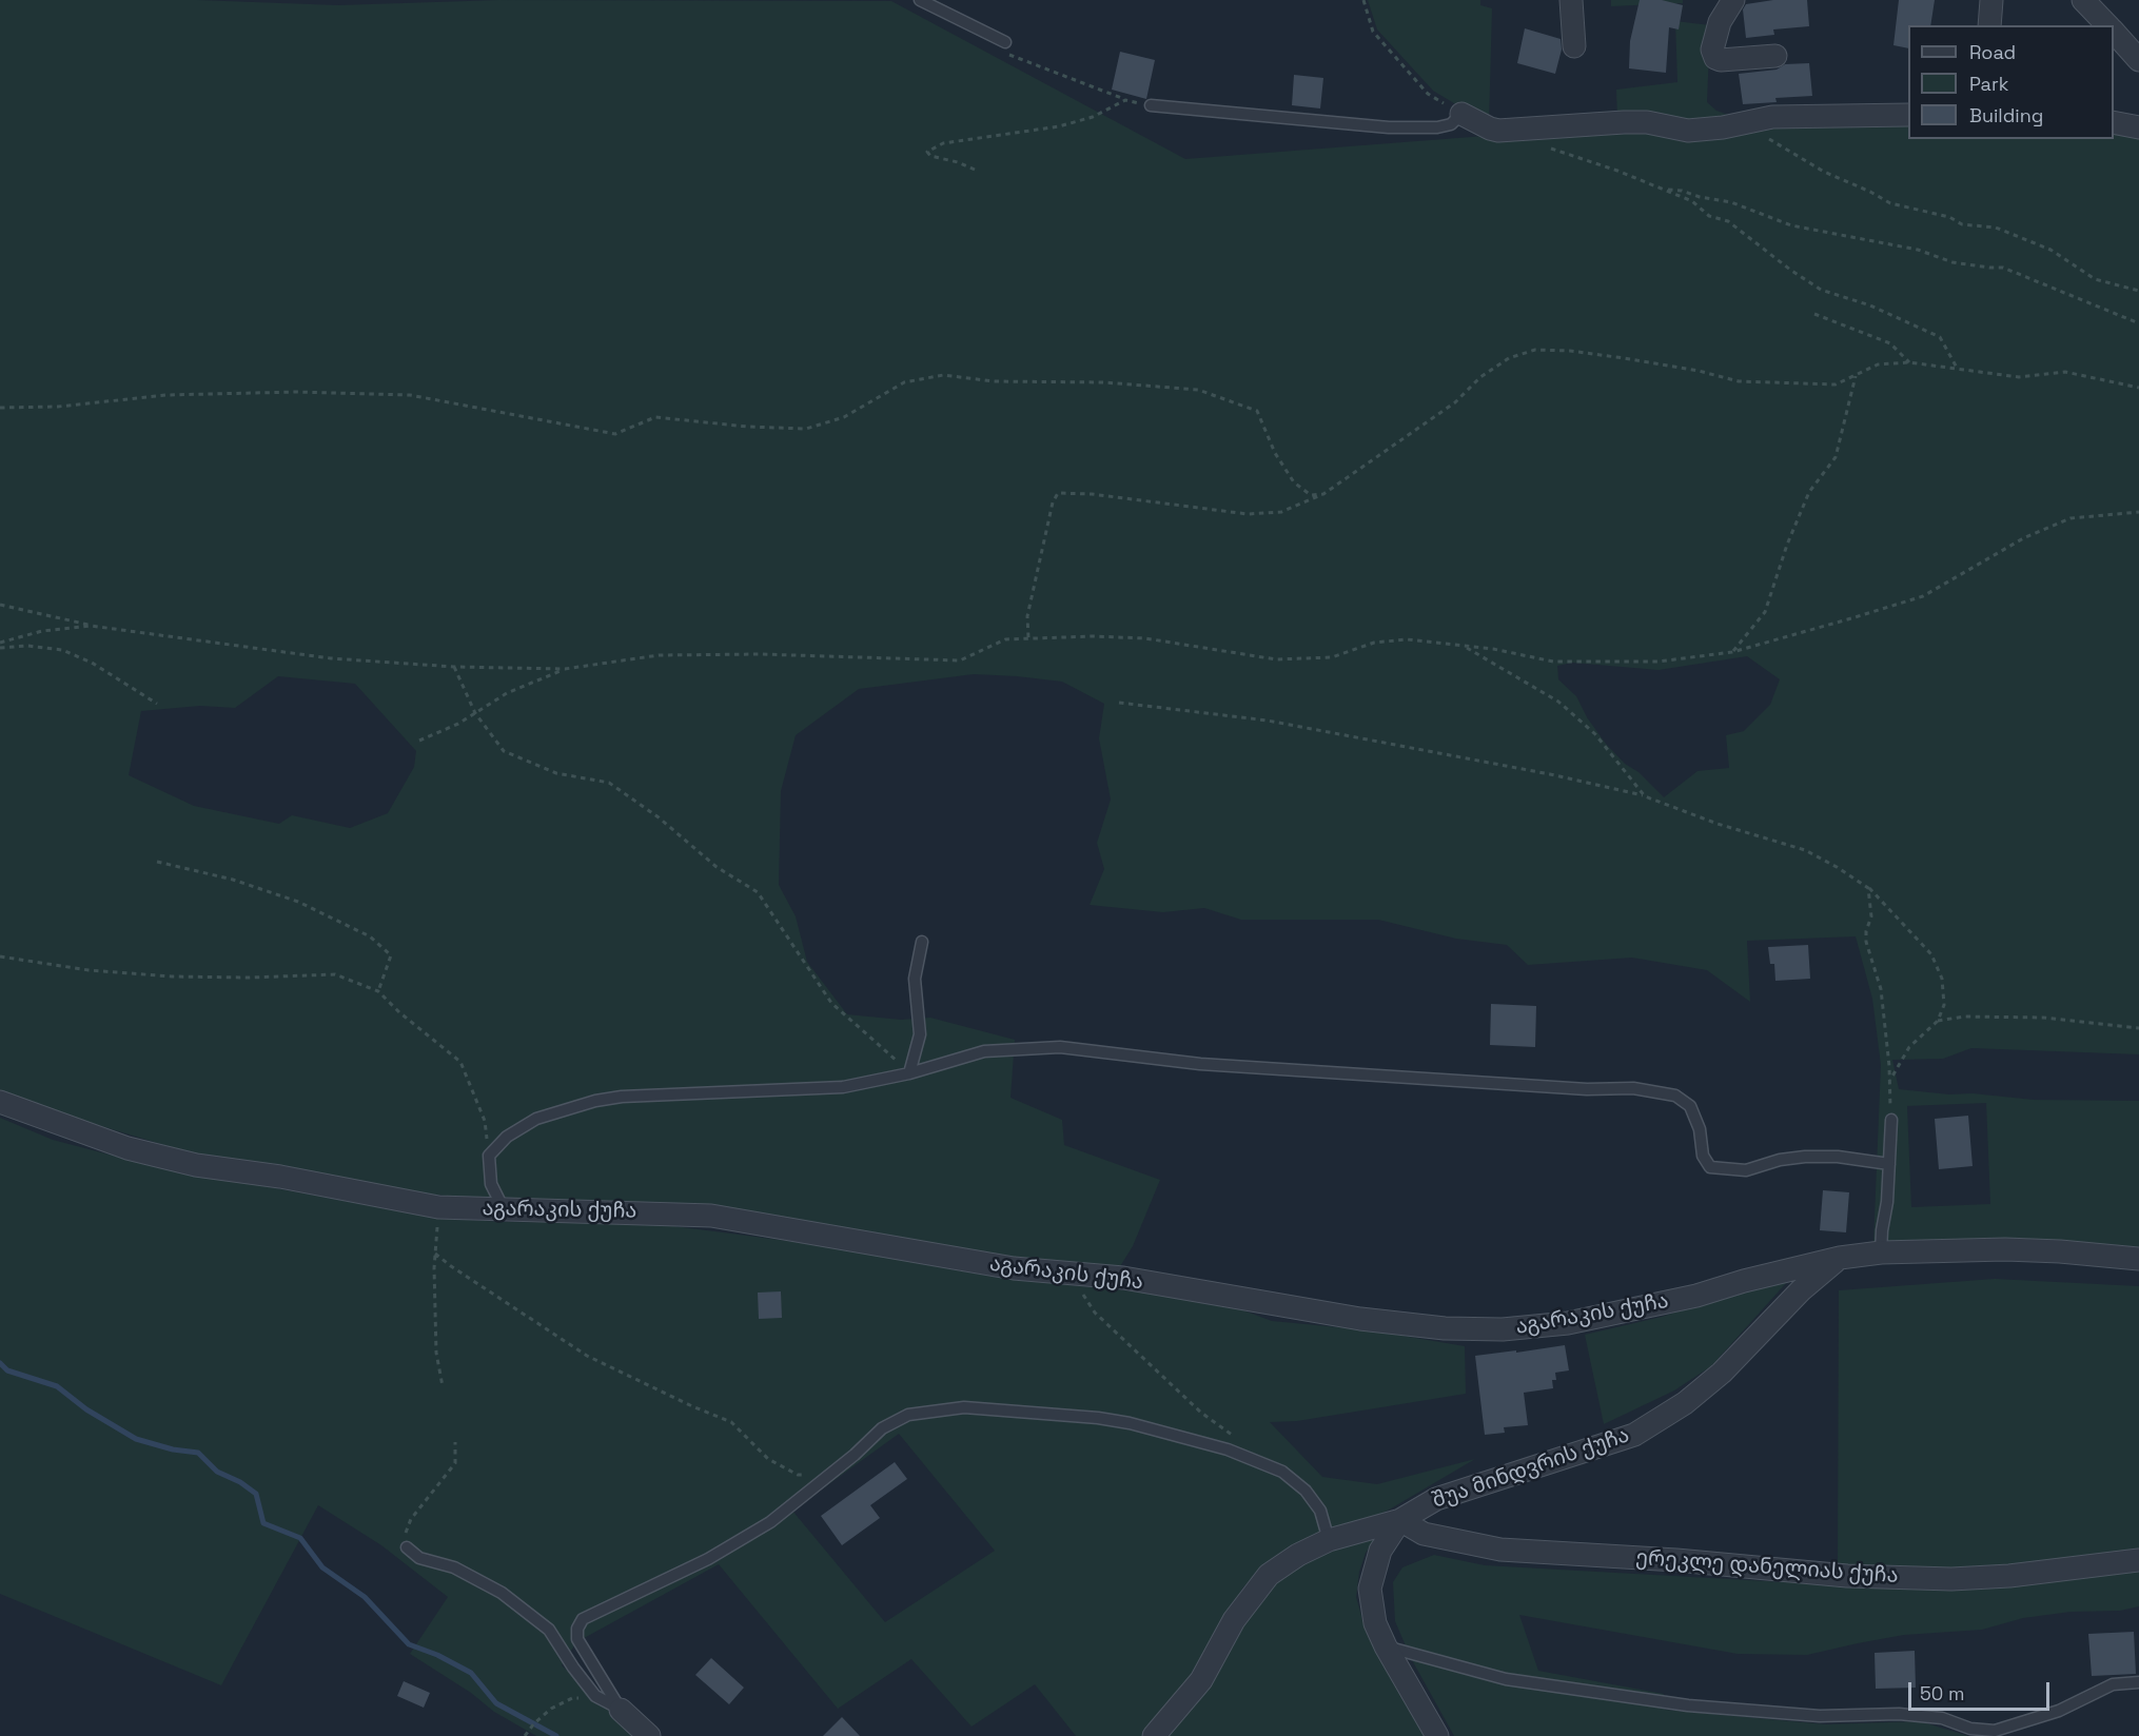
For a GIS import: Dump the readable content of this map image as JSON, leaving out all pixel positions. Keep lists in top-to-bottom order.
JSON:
{
  "streets": {
    "street": ["აგარაკის ქუჩა", "შუა მინდვრის ქუჩა", "ერეკლე დანელიას ქუჩა"]
  },
  "crossings": [
    ["აგარაკის ქუჩა", "შუა მინდვრის ქუჩა"],
    ["შუა მინდვრის ქუჩა", "ერეკლე დანელიას ქუჩა"]
  ],
  "legend": ["Road", "Park", "Building"],
  "scale_bar": "50 m"
}
